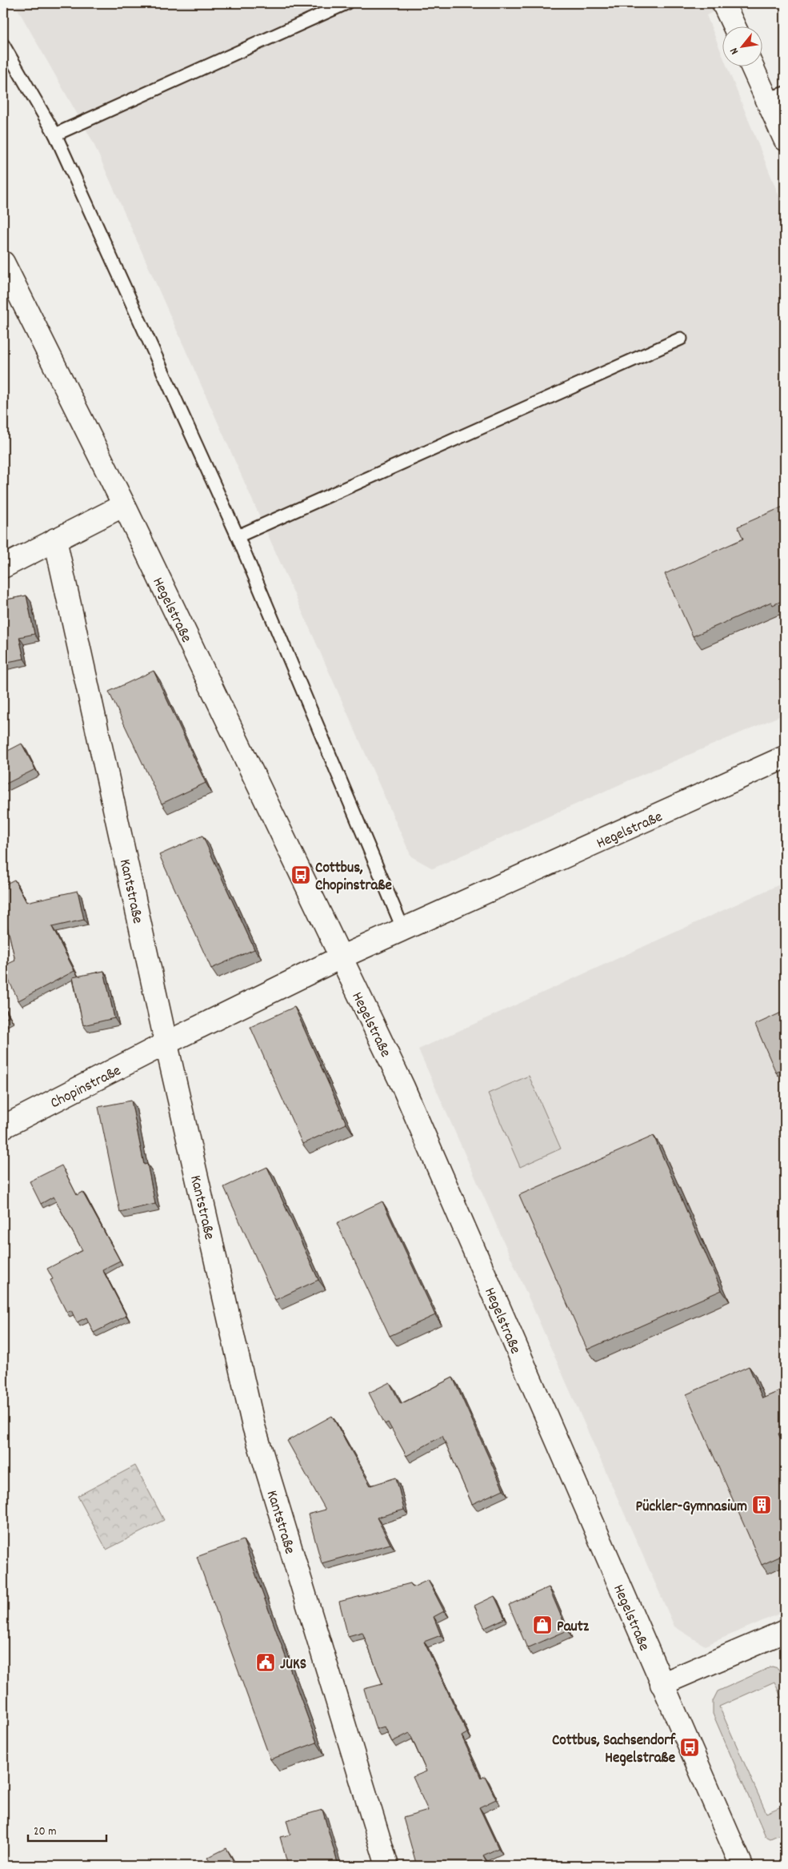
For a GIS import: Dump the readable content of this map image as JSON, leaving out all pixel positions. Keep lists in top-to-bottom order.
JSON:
{
  "streets": {
    "street": ["Hegelstraße", "Kantstraße", "Chopinstraße"]
  },
  "crossings": [
    ["Hegelstraße", "Kantstraße"],
    ["Hegelstraße", "Chopinstraße"],
    ["Kantstraße", "Chopinstraße"]
  ],
  "places": {
    "bus stop": ["Cottbus, Chopinstraße", "Cottbus, Sachsendorf Hegelstraße"],
    "building": ["Pückler-Gymnasium"],
    "shop": ["Pautz"],
    "public building": ["JUKS"]
  },
  "scale_bar": "20 m",
  "north": "bottom left"
}
